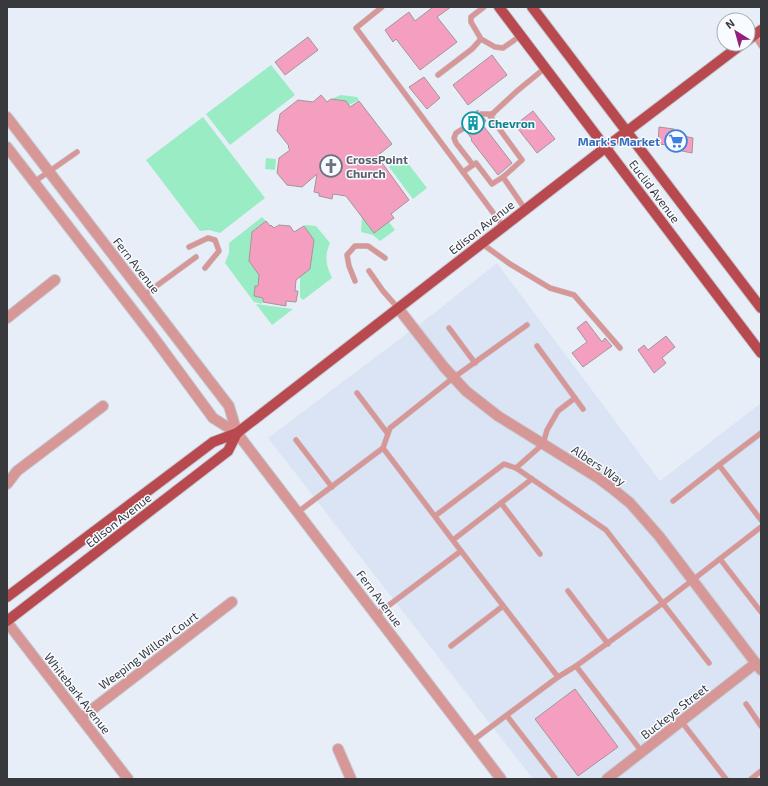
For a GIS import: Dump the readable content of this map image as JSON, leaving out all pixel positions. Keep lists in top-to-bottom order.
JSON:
{
  "streets": {
    "main road": ["Euclid Avenue", "Edison Avenue"],
    "street": [
      "Fern Avenue",
      "Albers Way",
      "Weeping Willow Court",
      "Whitebark Avenue",
      "Buckeye Street"
    ]
  },
  "crossings": [
    ["Euclid Avenue", "Edison Avenue"],
    ["Edison Avenue", "Fern Avenue"],
    ["Edison Avenue", "Albers Way"],
    ["Edison Avenue", "Whitebark Avenue"],
    ["Albers Way", "Buckeye Street"],
    ["Weeping Willow Court", "Whitebark Avenue"]
  ],
  "places": {
    "building": ["Chevron"],
    "supermarket": ["Mark's Market"],
    "church": ["CrossPoint Church"]
  },
  "north": "top left"
}
